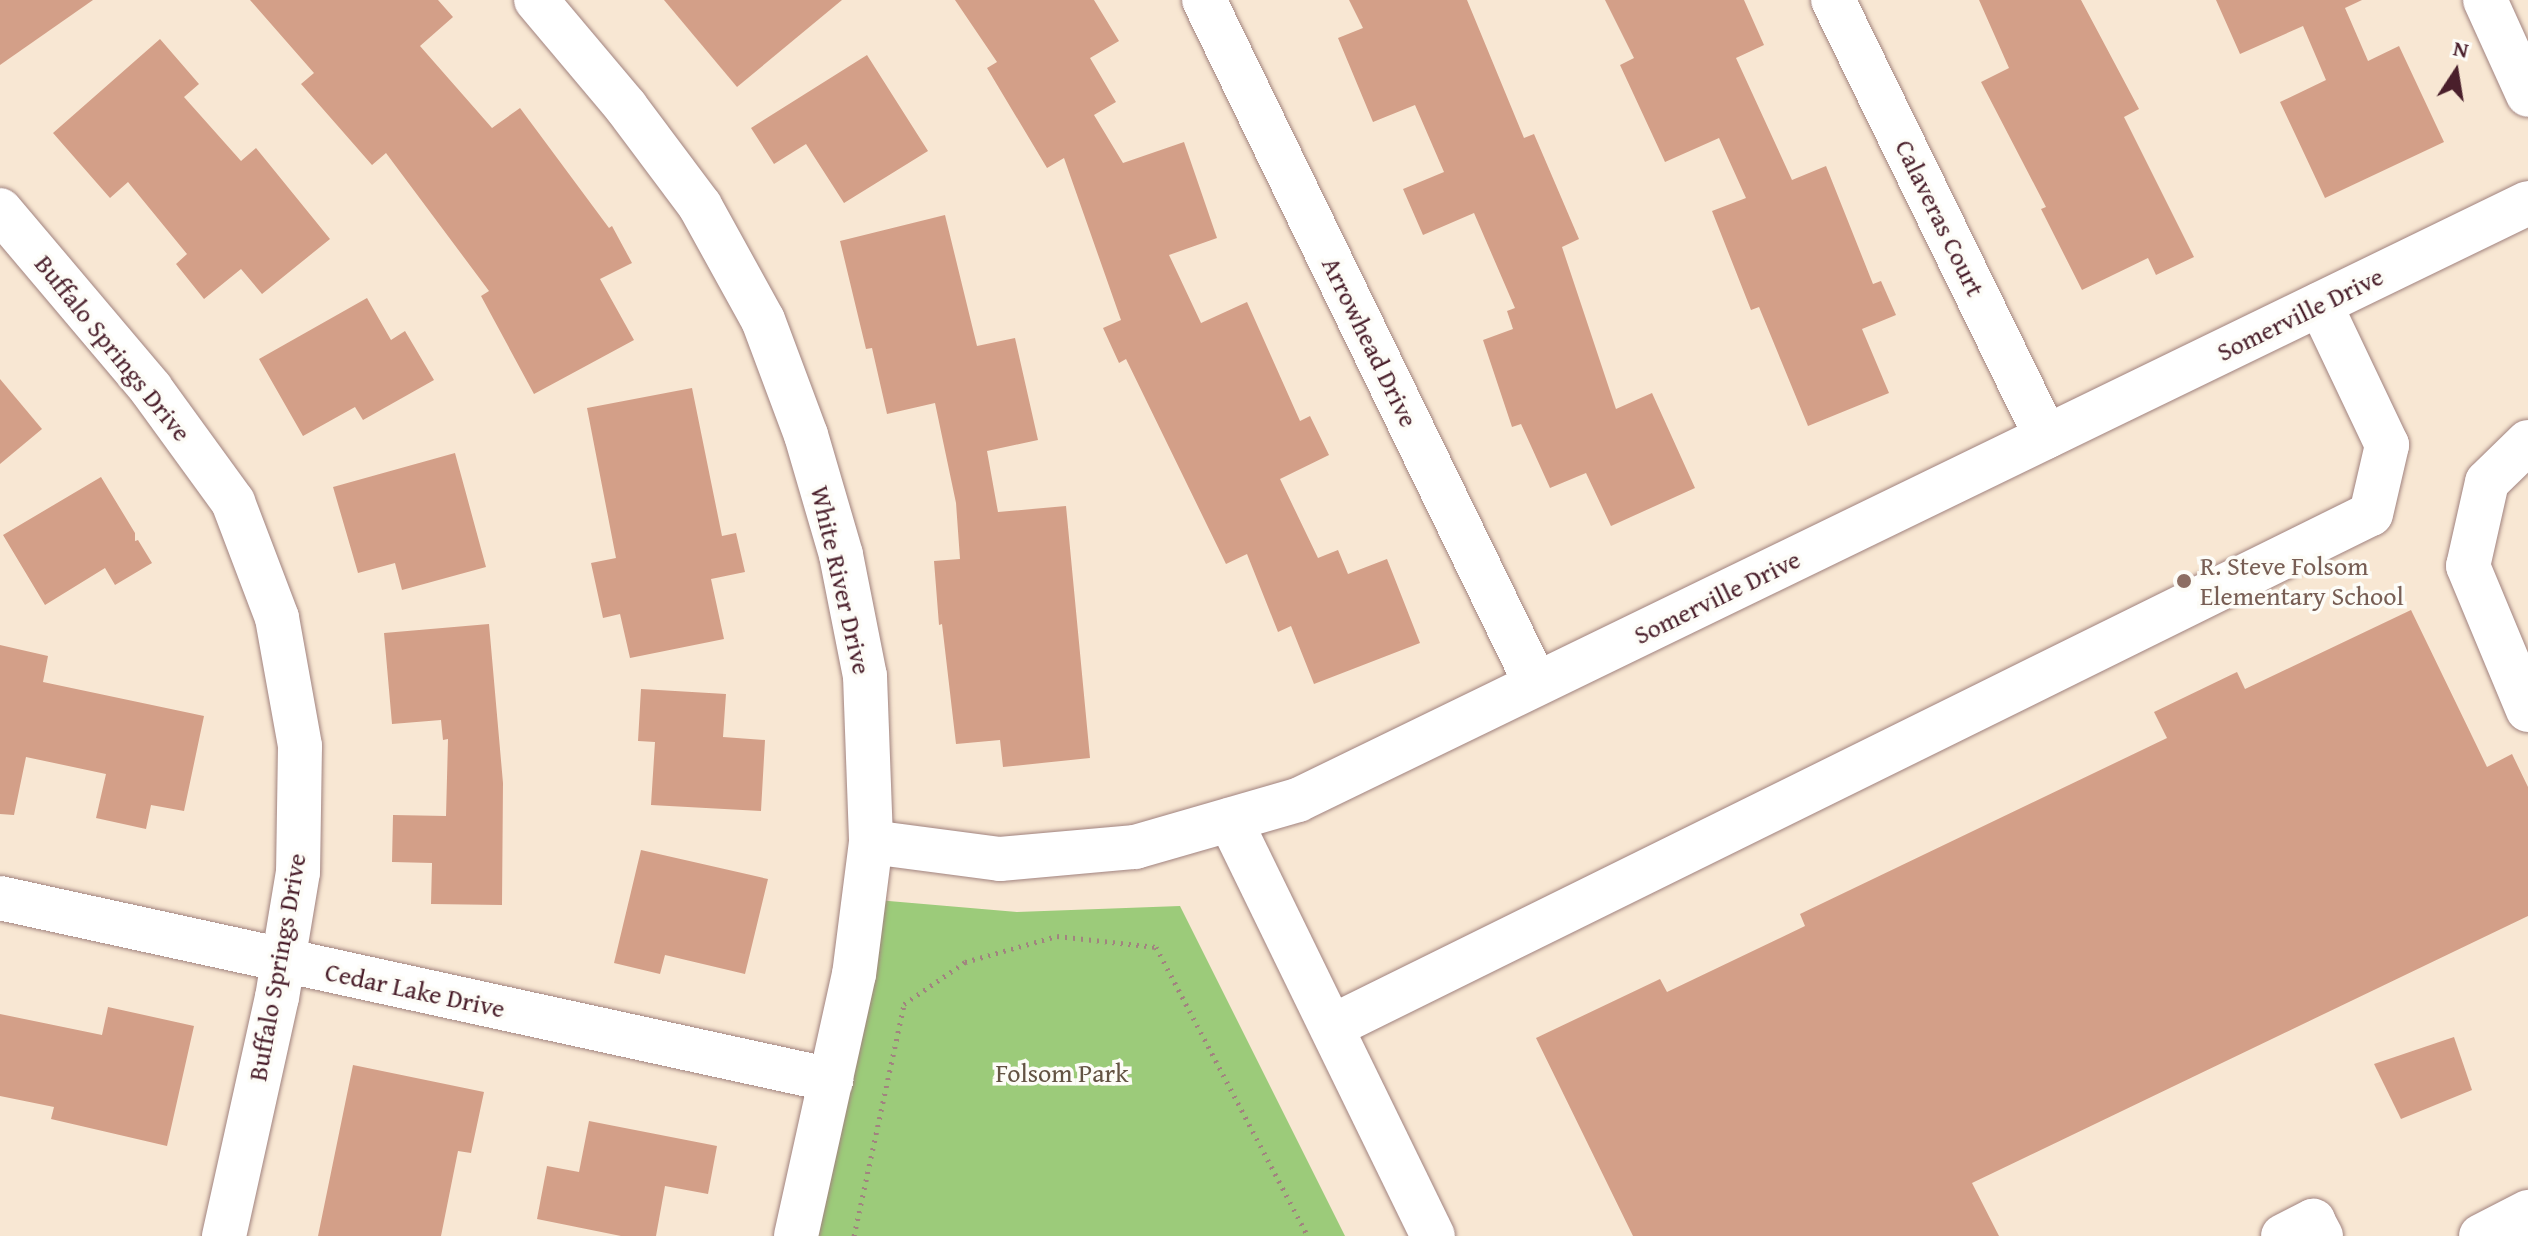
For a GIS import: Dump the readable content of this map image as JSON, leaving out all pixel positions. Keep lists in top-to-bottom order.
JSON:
{
  "streets": {
    "street": [
      "Calaveras Court",
      "Somerville Drive",
      "Arrowhead Drive",
      "Buffalo Springs Drive",
      "White River Drive",
      "Cedar Lake Drive"
    ]
  },
  "crossings": [
    ["Calaveras Court", "Somerville Drive"],
    ["Somerville Drive", "Arrowhead Drive"],
    ["Somerville Drive", "White River Drive"],
    ["Buffalo Springs Drive", "Cedar Lake Drive"],
    ["White River Drive", "Cedar Lake Drive"]
  ],
  "parks": ["Folsom Park"],
  "places": ["R. Steve Folsom Elementary School"],
  "north": "top"
}
